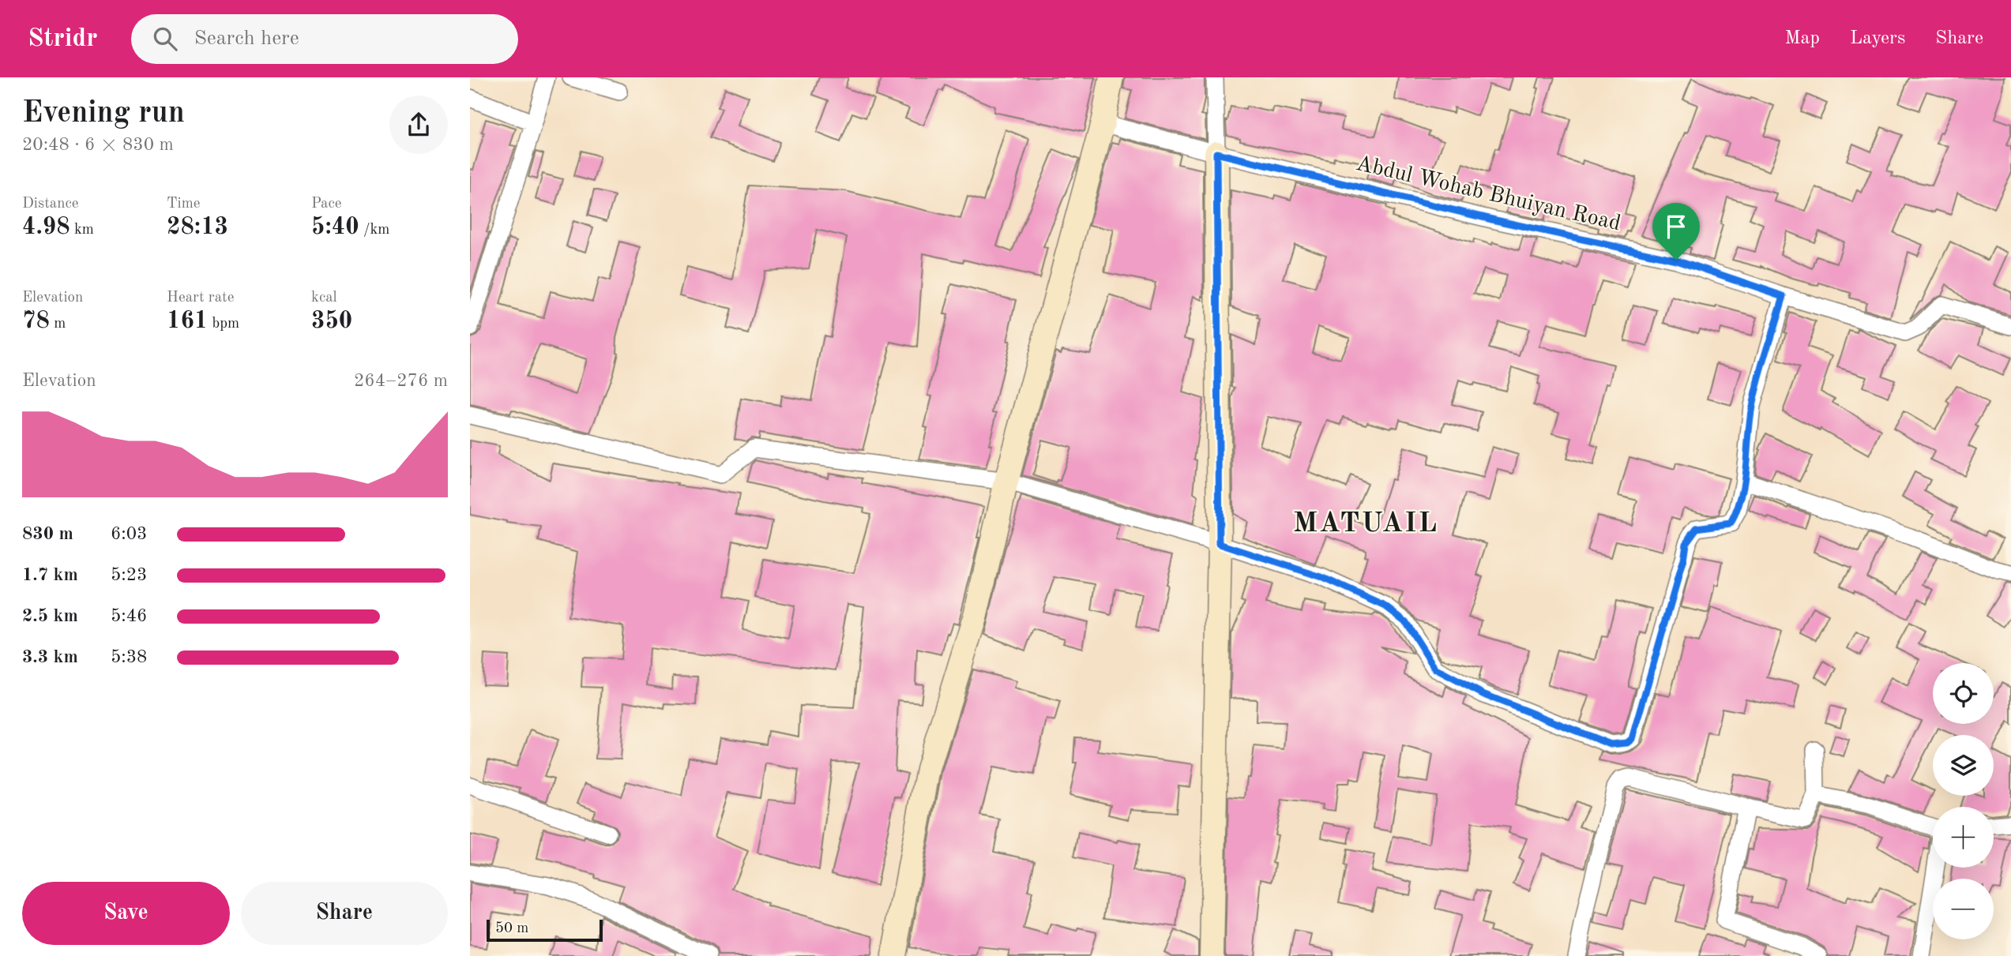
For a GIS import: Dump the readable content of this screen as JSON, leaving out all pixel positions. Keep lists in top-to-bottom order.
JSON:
{
  "streets": {
    "street": ["Abdul Wohab Bhuiyan Road"]
  },
  "districts": ["MATUAIL"],
  "scale_bar": "50 m",
  "page": {
    "header": "Stridr",
    "search": "Search here",
    "nav": ["Map", "Layers", "Share"],
    "heading": ["Evening run", "20:48 · 6 × 830 m"],
    "stats": [
      ["Distance", "4.98 km"],
      ["Time", "28:13"],
      ["Pace", "5:40 /km"],
      ["Elevation", "78 m"],
      ["Heart rate", "161 bpm"],
      ["kcal", "350"]
    ],
    "chart": ["Elevation", "264–276 m"],
    "list": [
      {
        "name": "830 m",
        "note": "6:03"
      },
      {
        "name": "1.7 km",
        "note": "5:23"
      },
      {
        "name": "2.5 km",
        "note": "5:46"
      },
      {
        "name": "3.3 km",
        "note": "5:38"
      }
    ],
    "map_buttons": ["+", "−"],
    "buttons": ["Save", "Share"],
    "scale": "50 m"
  }
}
